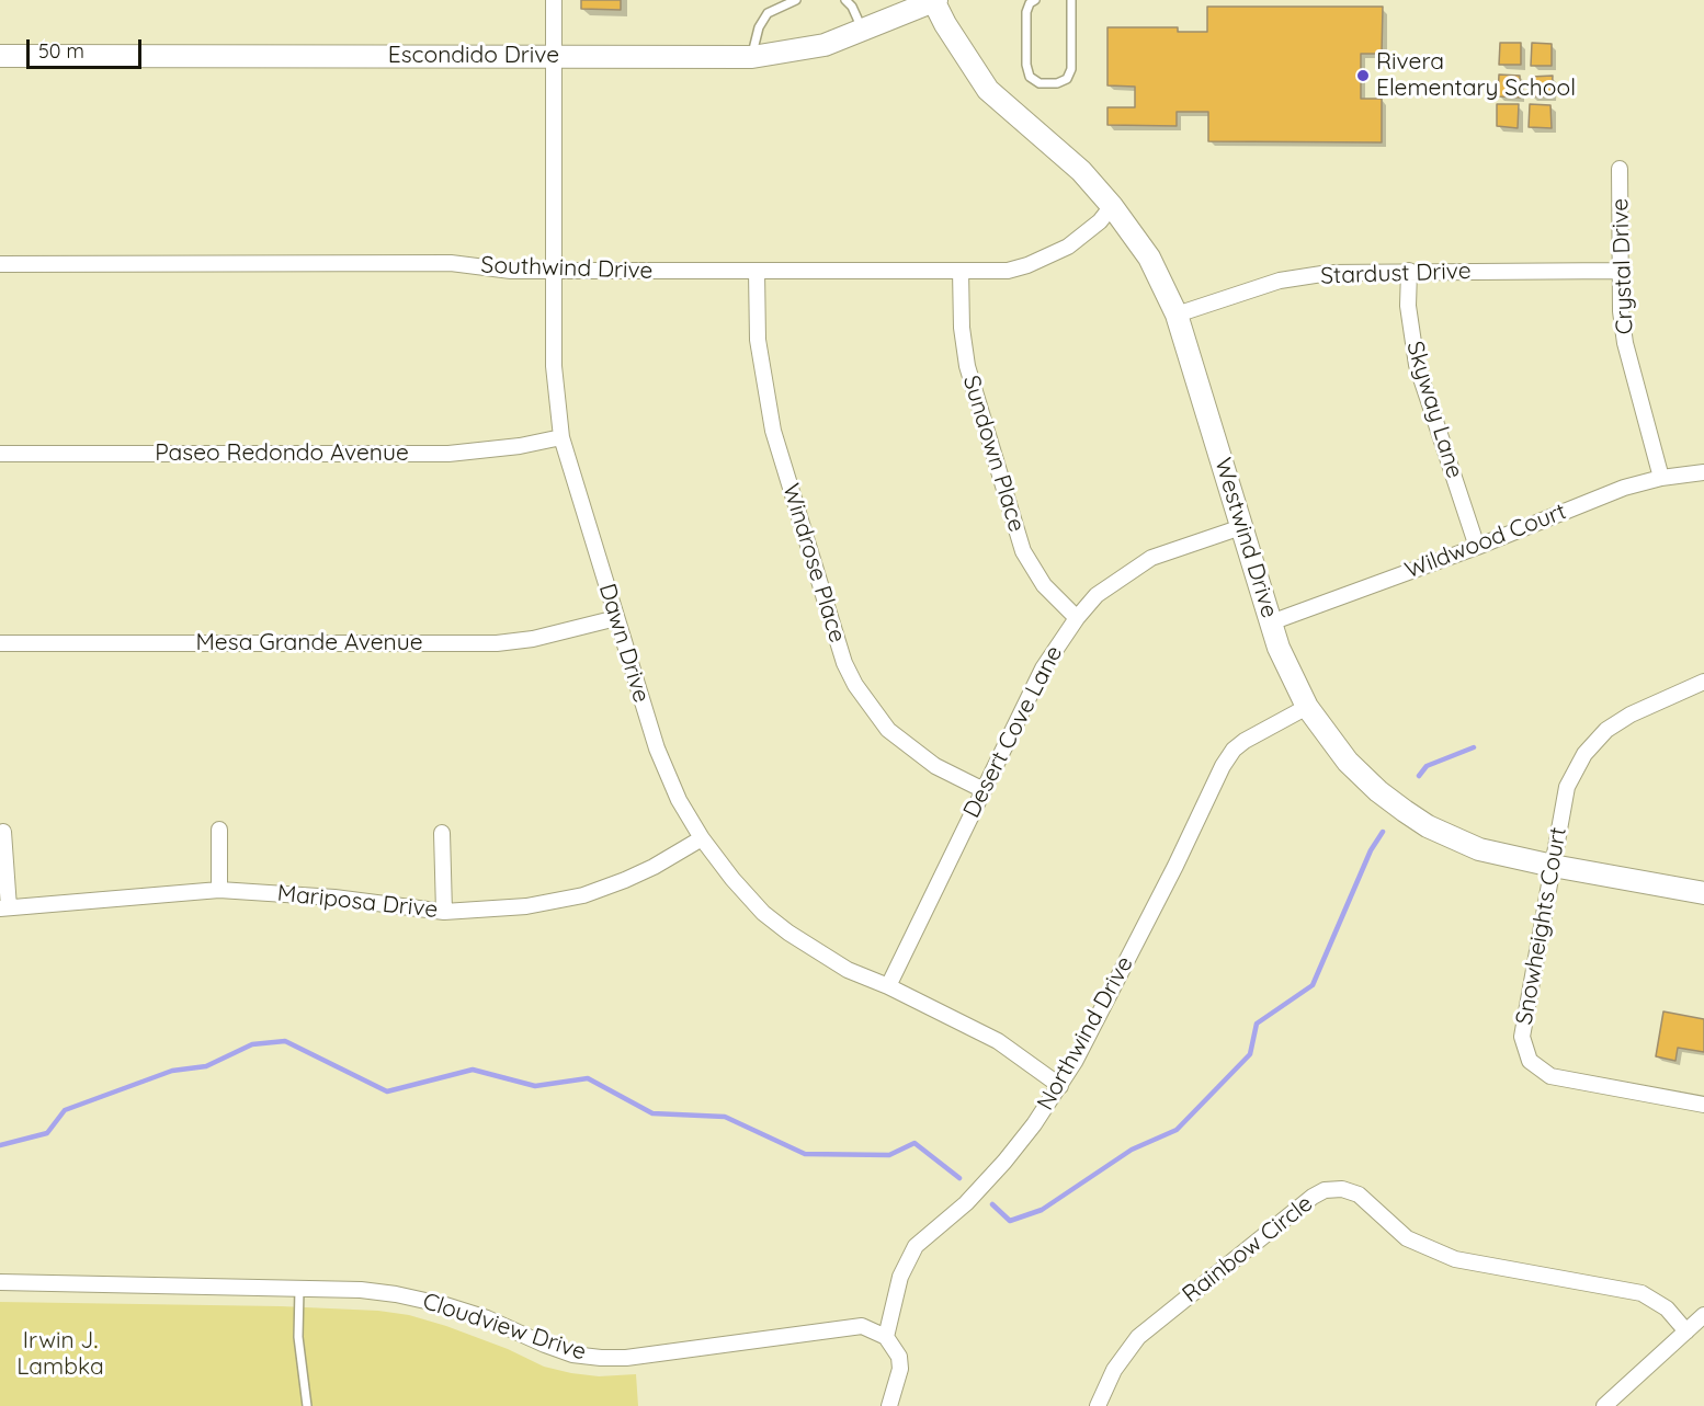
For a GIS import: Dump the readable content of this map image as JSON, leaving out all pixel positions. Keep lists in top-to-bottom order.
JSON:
{
  "streets": {
    "main road": ["Escondido Drive", "Westwind Drive"],
    "street": [
      "Crystal Drive",
      "Southwind Drive",
      "Stardust Drive",
      "Skyway Lane",
      "Paseo Redondo Avenue",
      "Sundown Place",
      "Wildwood Court",
      "Windrose Place",
      "Mesa Grande Avenue",
      "Dawn Drive",
      "Desert Cove Lane",
      "Mariposa Drive",
      "Snowheights Court",
      "Northwind Drive",
      "Rainbow Circle",
      "Cloudview Drive"
    ]
  },
  "crossings": [
    ["Escondido Drive", "Westwind Drive"],
    ["Escondido Drive", "Dawn Drive"],
    ["Crystal Drive", "Stardust Drive"],
    ["Crystal Drive", "Wildwood Court"],
    ["Southwind Drive", "Sundown Place"],
    ["Southwind Drive", "Westwind Drive"],
    ["Southwind Drive", "Windrose Place"],
    ["Southwind Drive", "Dawn Drive"],
    ["Stardust Drive", "Skyway Lane"],
    ["Stardust Drive", "Westwind Drive"],
    ["Skyway Lane", "Wildwood Court"],
    ["Paseo Redondo Avenue", "Dawn Drive"],
    ["Sundown Place", "Desert Cove Lane"],
    ["Westwind Drive", "Wildwood Court"],
    ["Westwind Drive", "Desert Cove Lane"],
    ["Westwind Drive", "Snowheights Court"],
    ["Westwind Drive", "Northwind Drive"],
    ["Windrose Place", "Desert Cove Lane"],
    ["Mesa Grande Avenue", "Dawn Drive"],
    ["Dawn Drive", "Desert Cove Lane"],
    ["Dawn Drive", "Mariposa Drive"],
    ["Dawn Drive", "Northwind Drive"],
    ["Northwind Drive", "Cloudview Drive"]
  ],
  "parks": ["Irwin J. Lambka"],
  "places": ["Rivera Elementary School"],
  "scale_bar": "50 m"
}
